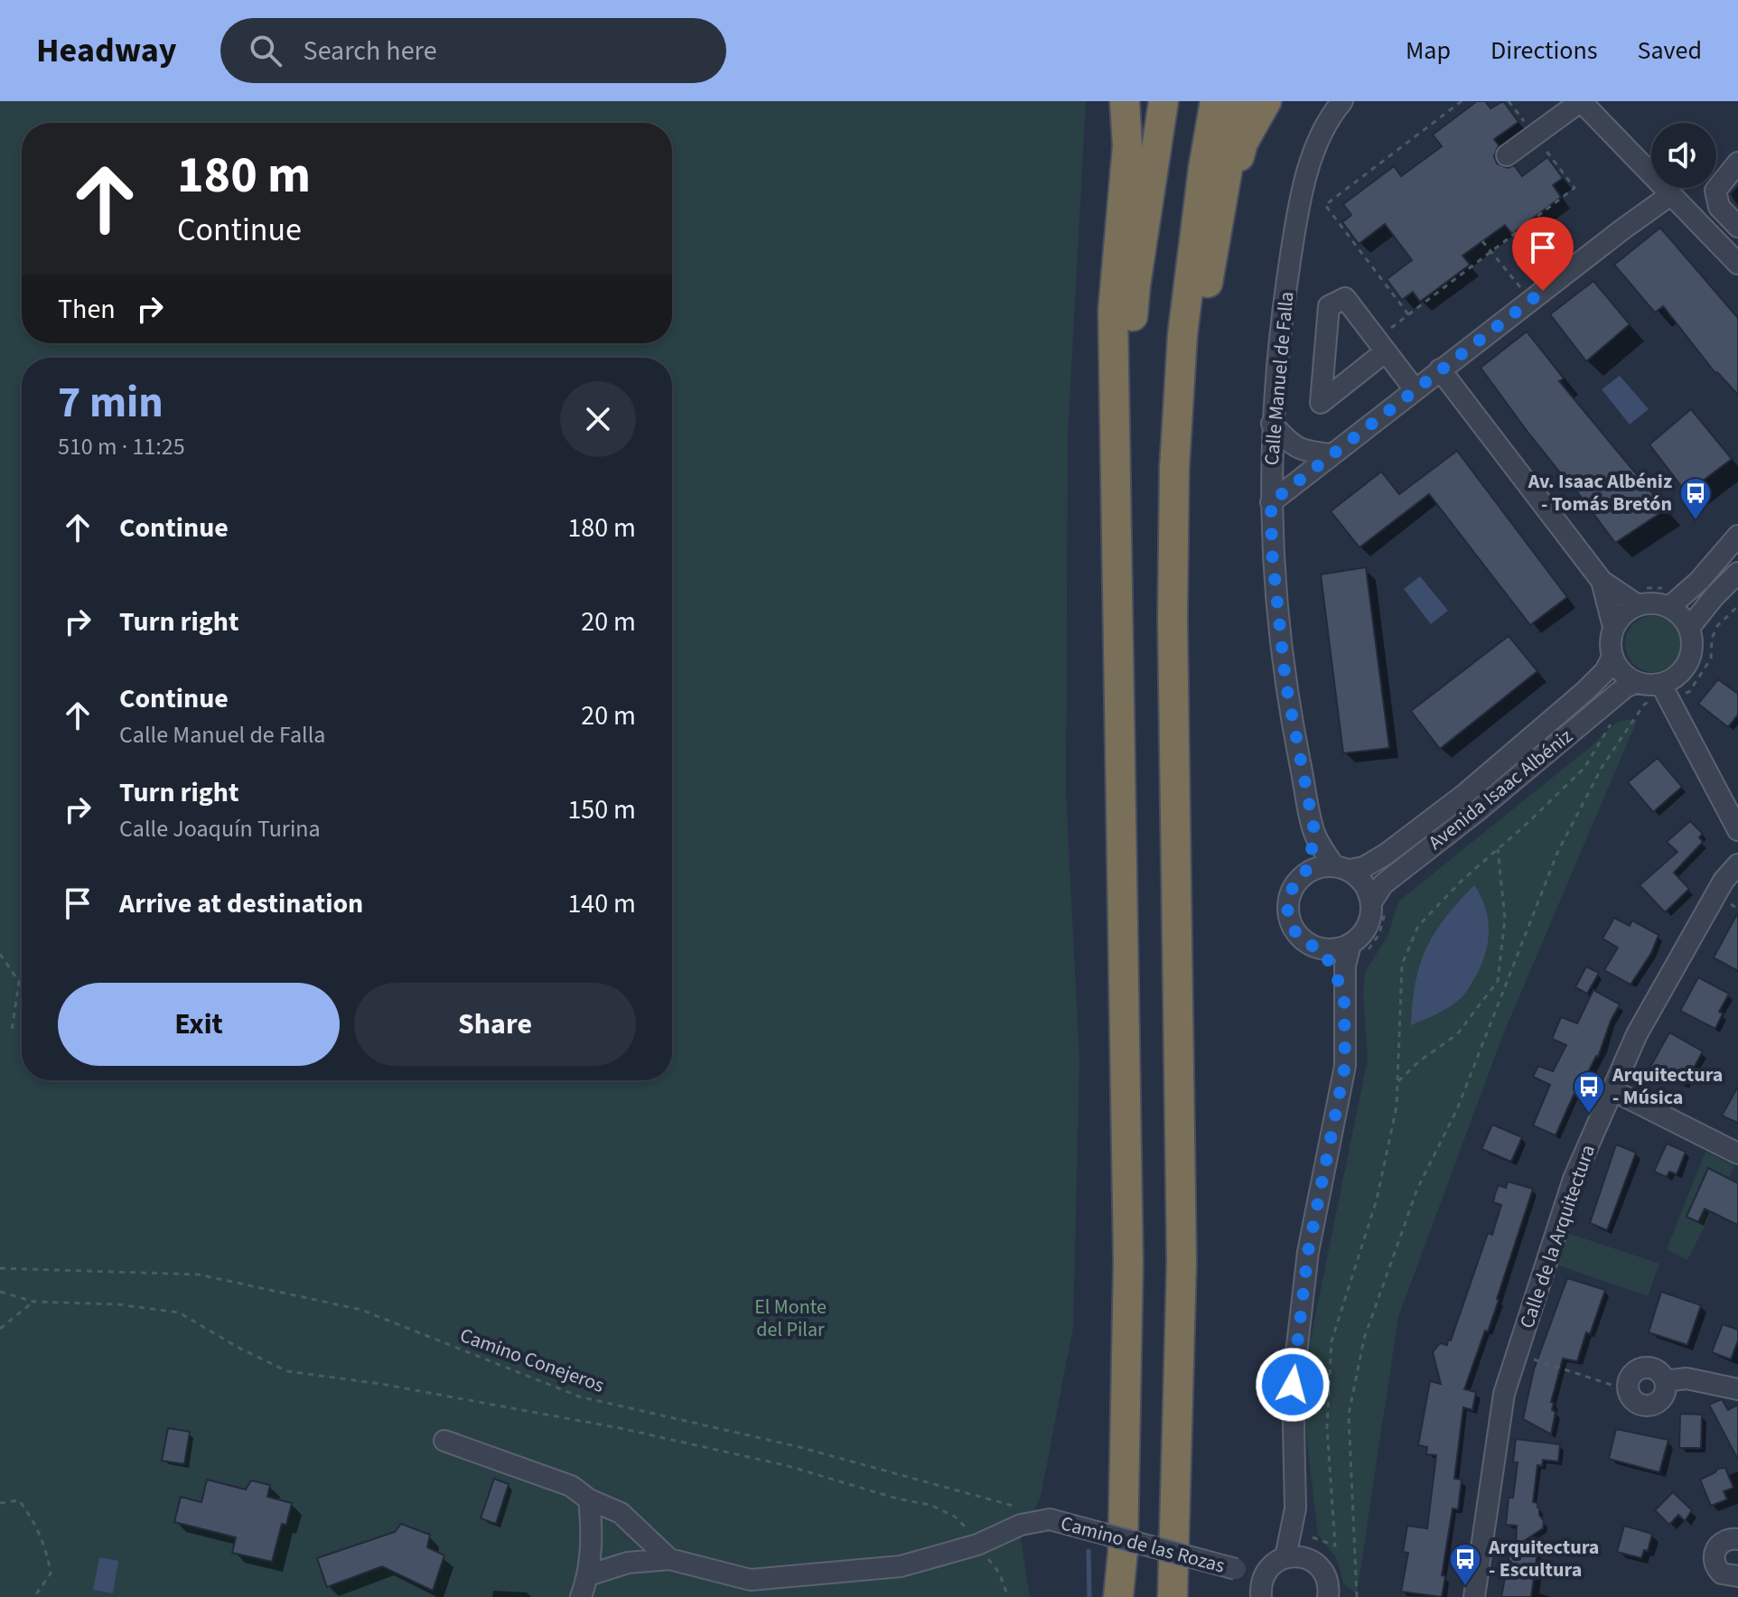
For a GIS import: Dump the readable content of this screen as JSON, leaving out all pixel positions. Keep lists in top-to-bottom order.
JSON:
{
  "streets": {
    "street": [
      "Calle Manuel de Falla",
      "Avenida Isaac Albéniz",
      "Calle de la Arquitectura",
      "Camino de las Rozas"
    ],
    "path": ["Camino Conejeros"]
  },
  "crossings": [
    ["Calle Manuel de Falla", "Avenida Isaac Albéniz"],
    ["Camino Conejeros", "Camino de las Rozas"]
  ],
  "parks": ["El Monte del Pilar"],
  "places": {
    "bus stop": ["Av. Isaac Albéniz - Tomás Bretón", "Arquitectura - Música", "Arquitectura - Escultura"]
  },
  "page": {
    "header": "Headway",
    "search": "Search here",
    "nav": ["Map", "Directions", "Saved"],
    "turn": ["180 m", "Continue"],
    "then": "Then",
    "heading": ["7 min", "510 m · 11:25"],
    "list": [
      {
        "name": "Continue",
        "value": "180 m"
      },
      {
        "name": "Turn right",
        "value": "20 m"
      },
      {
        "name": "Continue",
        "note": "Calle Manuel de Falla",
        "value": "20 m"
      },
      {
        "name": "Turn right",
        "note": "Calle Joaquín Turina",
        "value": "150 m"
      },
      {
        "name": "Arrive at destination",
        "value": "140 m"
      }
    ],
    "buttons": ["Exit", "Share"]
  }
}
